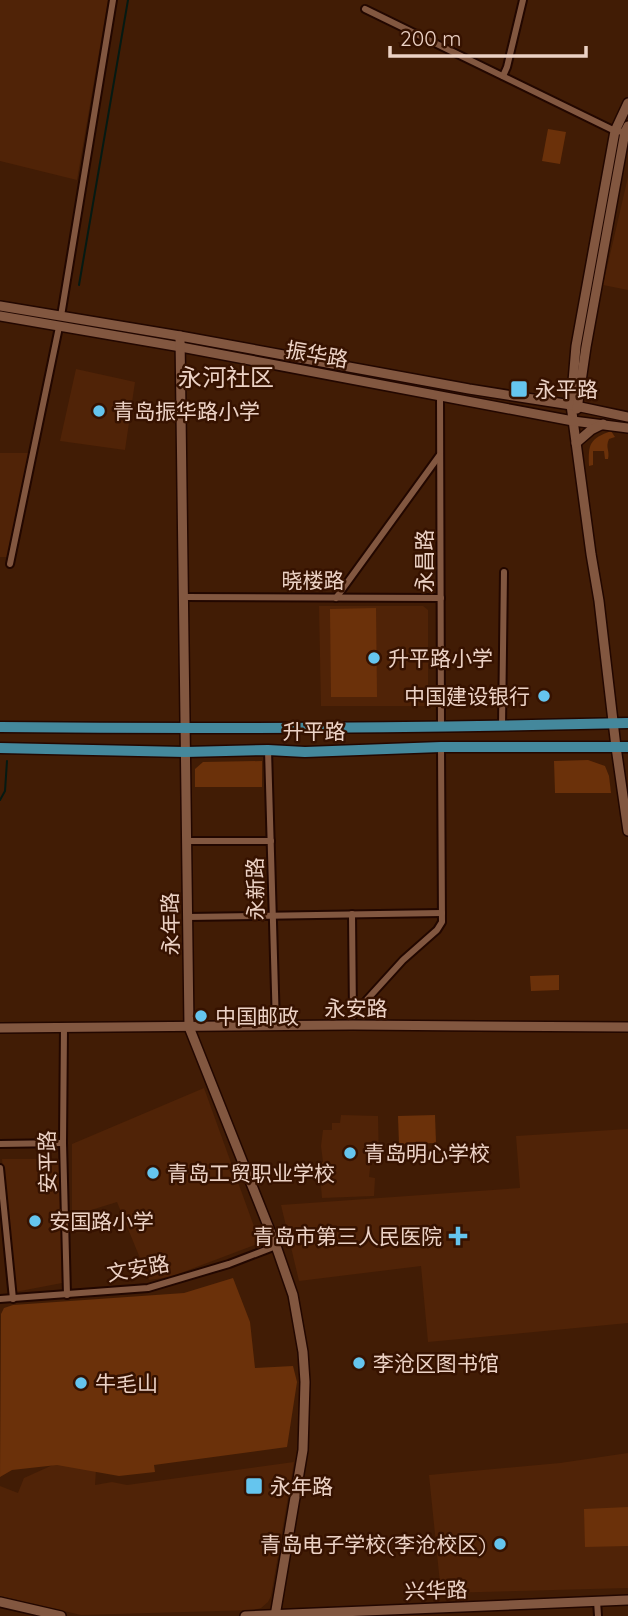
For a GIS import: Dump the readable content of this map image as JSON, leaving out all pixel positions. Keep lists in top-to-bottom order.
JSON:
{
  "streets": {
    "main road": ["升平路"],
    "street": [
      "振华路",
      "永昌路",
      "晓楼路",
      "永新路",
      "永年路",
      "永安路",
      "安平路",
      "文安路",
      "兴华路"
    ]
  },
  "crossings": [
    ["振华路", "永昌路"],
    ["振华路", "永年路"],
    ["永昌路", "晓楼路"],
    ["永昌路", "升平路"],
    ["晓楼路", "永年路"],
    ["升平路", "永新路"],
    ["升平路", "永年路"],
    ["永新路", "永安路"],
    ["永年路", "永安路"],
    ["永年路", "文安路"],
    ["永年路", "兴华路"],
    ["永安路", "安平路"],
    ["安平路", "文安路"]
  ],
  "districts": ["永河社区"],
  "places": {
    "transit": ["永平路", "永年路"],
    "other": [
      "青岛振华路小学",
      "升平路小学",
      "中国建设银行",
      "中国邮政",
      "青岛明心学校",
      "青岛工贸职业学校",
      "安国路小学",
      "李沧区图书馆",
      "牛毛山",
      "青岛电子学校(李沧校区)"
    ],
    "health": ["青岛市第三人民医院"]
  },
  "scale_bar": "200 m"
}
